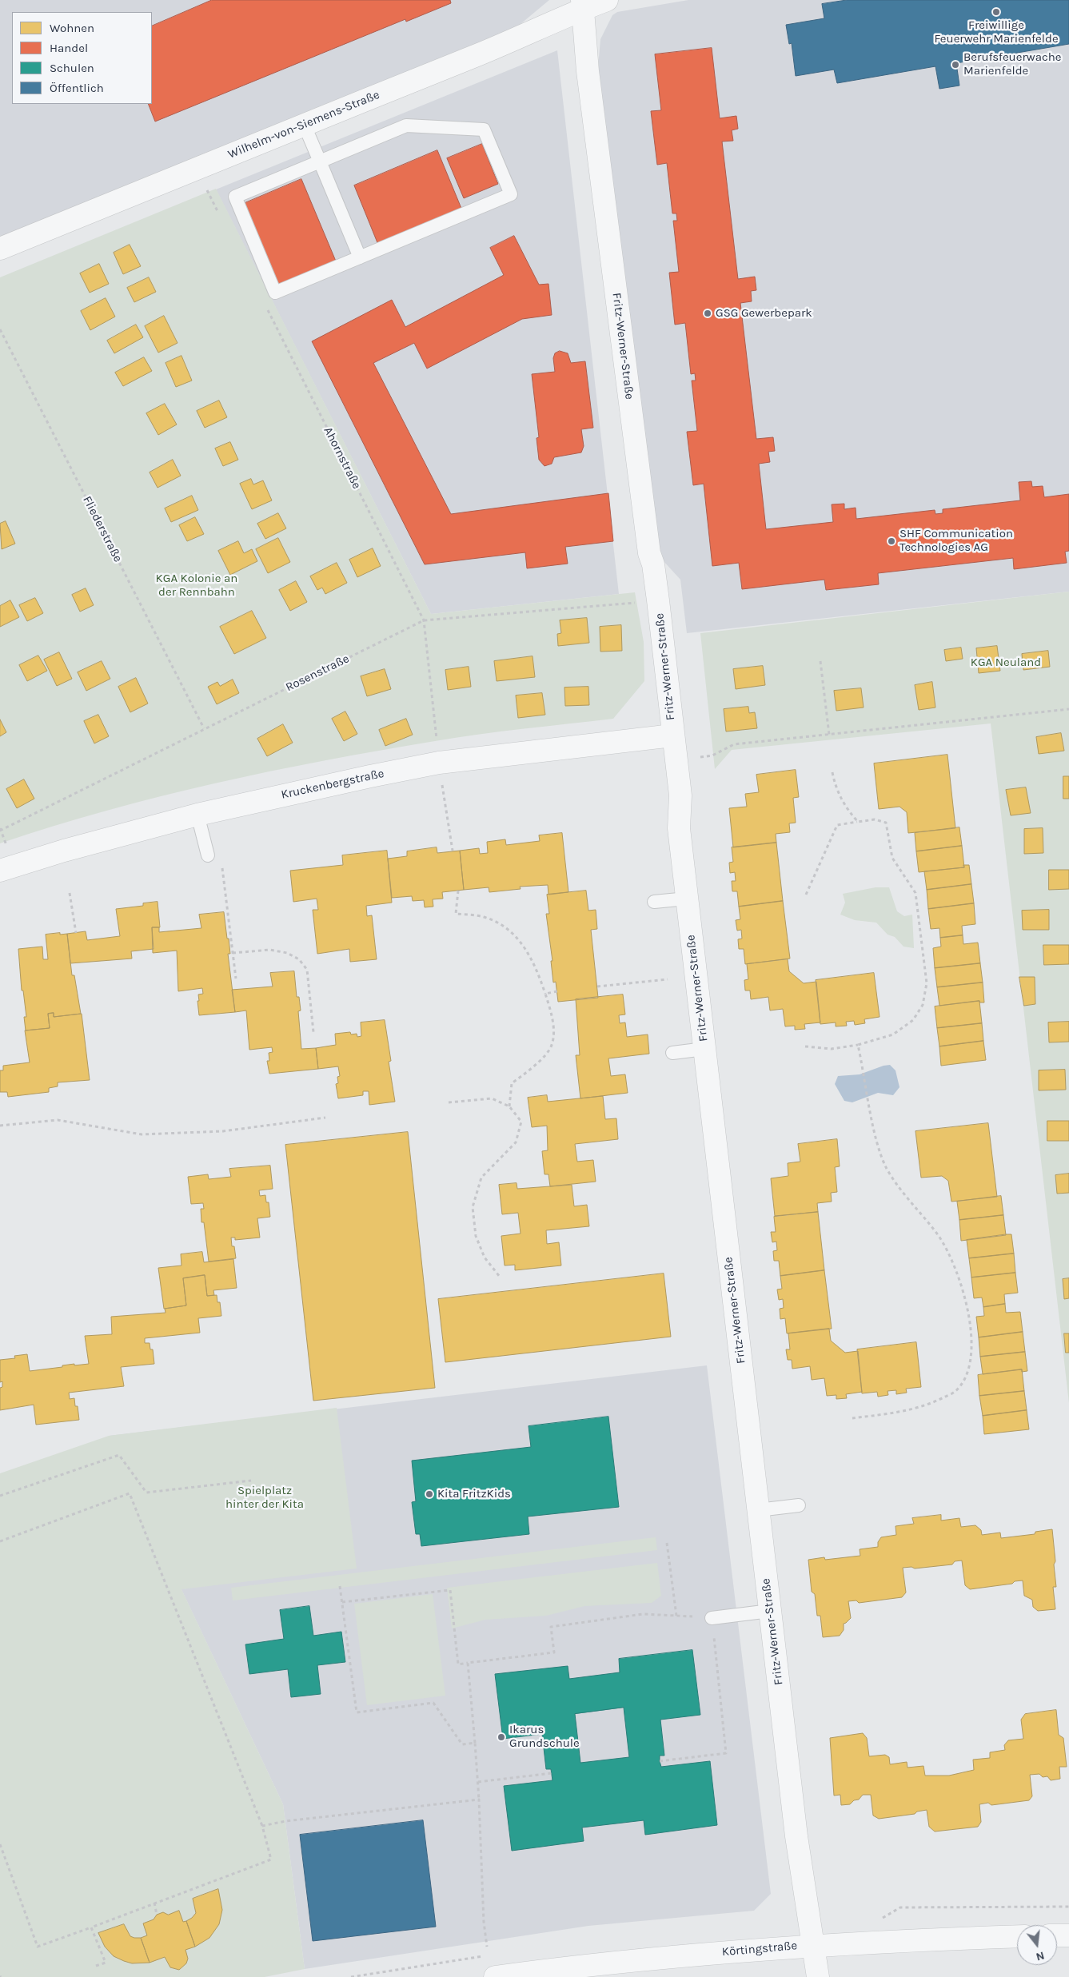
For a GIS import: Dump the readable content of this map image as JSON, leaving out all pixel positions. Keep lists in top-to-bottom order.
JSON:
{
  "streets": {
    "street": [
      "Wilhelm-von-Siemens-Straße",
      "Fritz-Werner-Straße",
      "Kruckenbergstraße",
      "Körtingstraße"
    ],
    "path": ["Ahornstraße", "Fliederstraße", "Rosenstraße"]
  },
  "crossings": [
    ["Wilhelm-von-Siemens-Straße", "Fritz-Werner-Straße"],
    ["Fritz-Werner-Straße", "Rosenstraße"],
    ["Fritz-Werner-Straße", "Kruckenbergstraße"],
    ["Fritz-Werner-Straße", "Körtingstraße"],
    ["Ahornstraße", "Rosenstraße"],
    ["Ahornstraße", "Kruckenbergstraße"],
    ["Fliederstraße", "Rosenstraße"]
  ],
  "parks": ["KGA Kolonie an der Rennbahn", "KGA Neuland", "Spielplatz hinter der Kita"],
  "places": [
    "Freiwillige Feuerwehr Marienfelde",
    "Berufsfeuerwache Marienfelde",
    "GSG Gewerbepark",
    "SHF Communication Technologies AG",
    "Kita FritzKids",
    "Ikarus Grundschule"
  ],
  "legend": [
    "Wohnen",
    "Handel",
    "Schulen",
    "Öffentlich"
  ],
  "north": "bottom"
}
